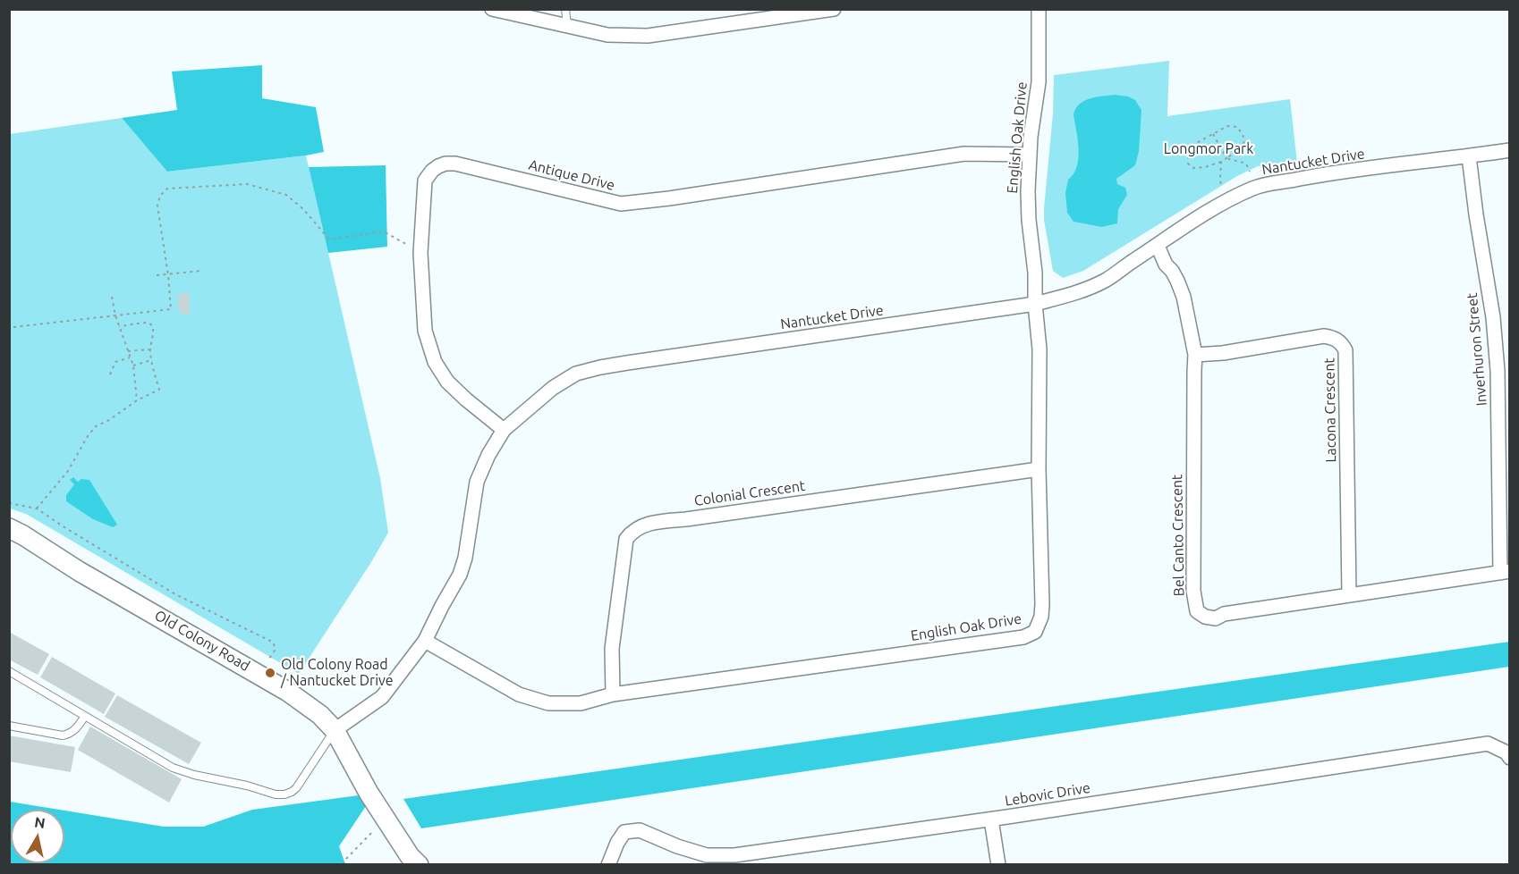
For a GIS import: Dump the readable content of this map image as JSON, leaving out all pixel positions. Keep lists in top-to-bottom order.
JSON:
{
  "streets": {
    "street": [
      "English Oak Drive",
      "Nantucket Drive",
      "Antique Drive",
      "Inverhuron Street",
      "Lacona Crescent",
      "Colonial Crescent",
      "Bel Canto Crescent",
      "Old Colony Road",
      "Lebovic Drive"
    ]
  },
  "crossings": [
    ["English Oak Drive", "Nantucket Drive"],
    ["English Oak Drive", "Antique Drive"],
    ["English Oak Drive", "Colonial Crescent"],
    ["Nantucket Drive", "Antique Drive"],
    ["Nantucket Drive", "Inverhuron Street"],
    ["Nantucket Drive", "Bel Canto Crescent"],
    ["Nantucket Drive", "Old Colony Road"],
    ["Inverhuron Street", "Bel Canto Crescent"],
    ["Lacona Crescent", "Bel Canto Crescent"]
  ],
  "parks": ["Longmor Park"],
  "places": ["Old Colony Road / Nantucket Drive"],
  "north": "top"
}
